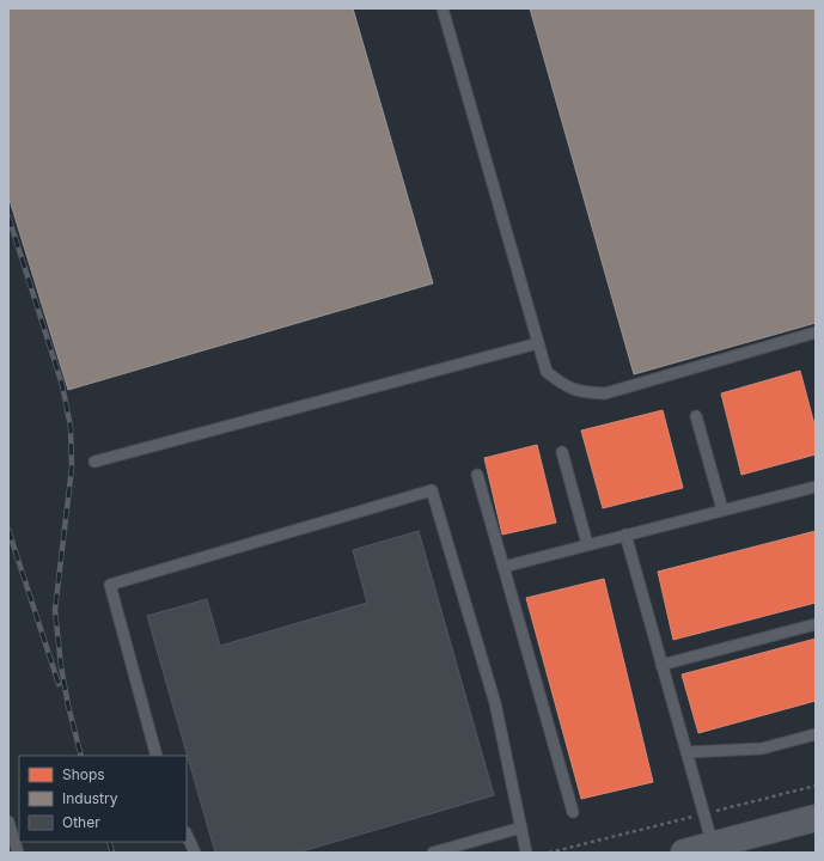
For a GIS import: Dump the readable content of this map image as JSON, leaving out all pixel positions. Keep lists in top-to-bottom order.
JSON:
{
  "legend": ["Shops", "Industry", "Other"]
}
